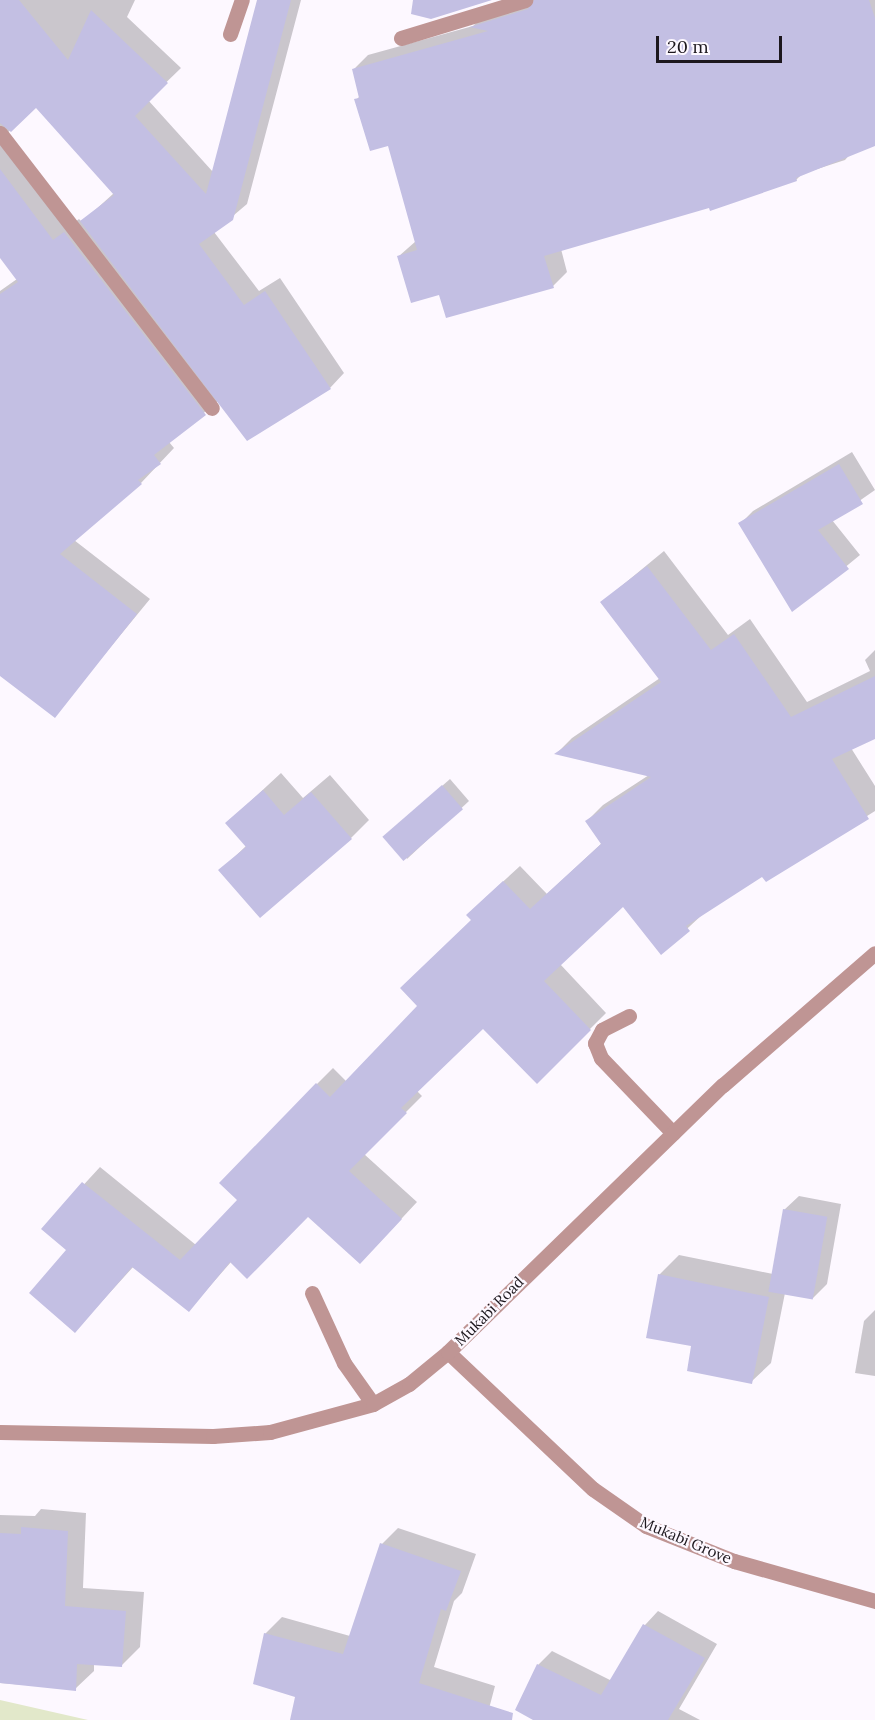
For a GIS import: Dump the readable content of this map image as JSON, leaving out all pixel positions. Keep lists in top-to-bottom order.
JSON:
{
  "streets": {
    "street": ["Mukabi Road", "Mukabi Grove"]
  },
  "crossings": [
    ["Mukabi Road", "Mukabi Grove"]
  ],
  "scale_bar": "20 m"
}
